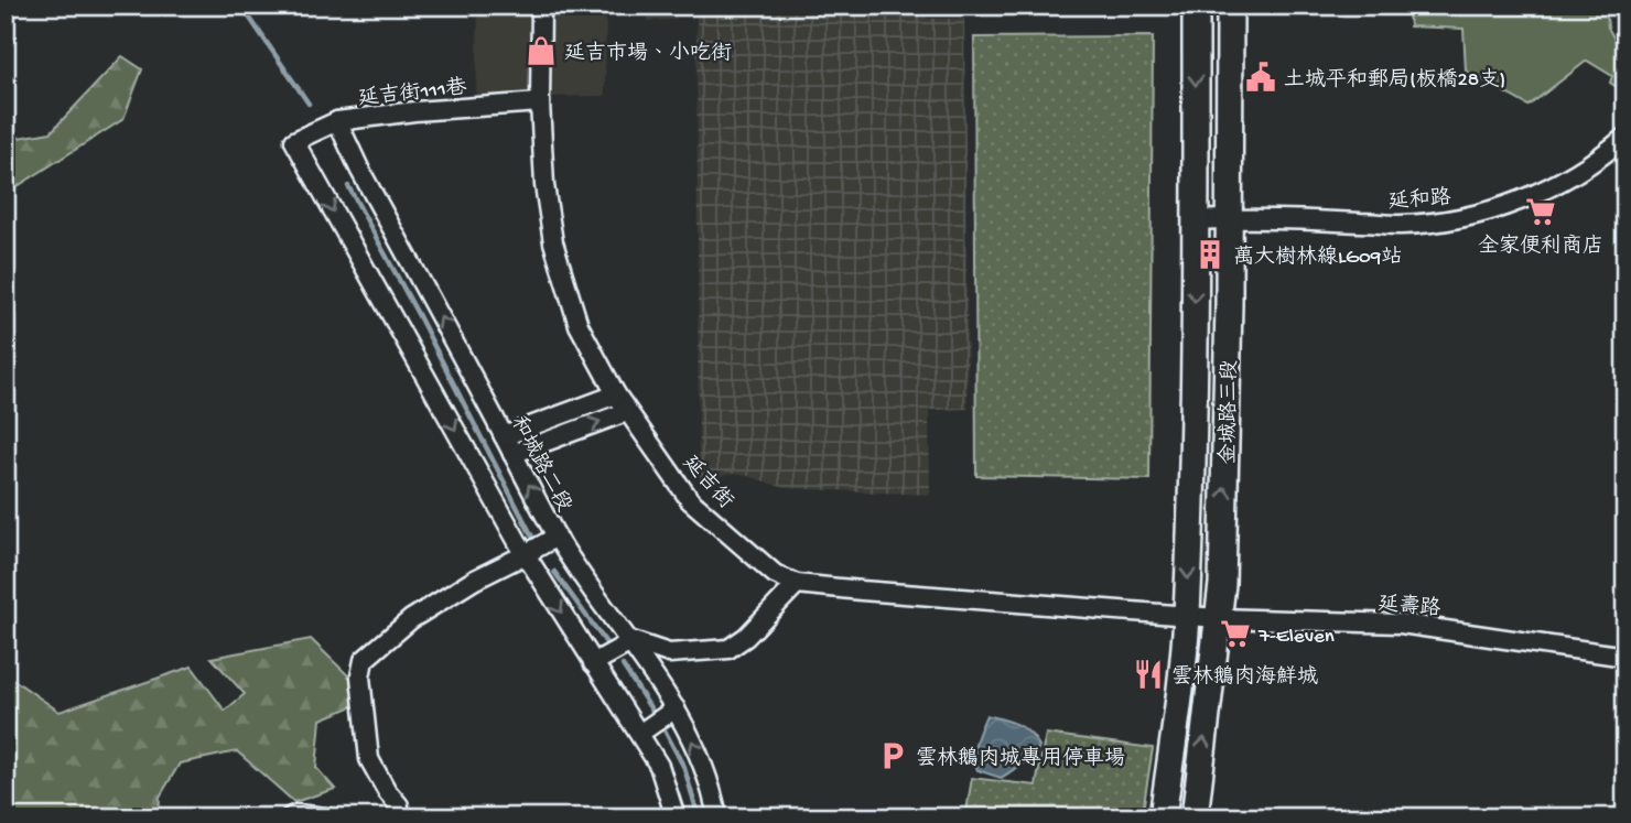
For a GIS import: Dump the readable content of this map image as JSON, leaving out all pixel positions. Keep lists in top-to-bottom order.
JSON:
{
  "streets": {
    "main road": ["金城路三段"],
    "street": [
      "延吉街111巷",
      "延和路",
      "和城路二段",
      "延吉街",
      "延壽路"
    ]
  },
  "crossings": [
    ["延吉街111巷", "和城路二段"],
    ["延吉街111巷", "延吉街"],
    ["延和路", "金城路三段"],
    ["金城路三段", "延吉街"],
    ["金城路三段", "延壽路"],
    ["延吉街", "延壽路"]
  ],
  "one_way": ["延吉街111巷", "和城路二段"],
  "places": {
    "shop": ["延吉市場、小吃街"],
    "public building": ["土城平和郵局(板橋28支)"],
    "supermarket": ["全家便利商店", "7-Eleven"],
    "building": ["萬大樹林線LG09站"],
    "restaurant": ["雲林鵝肉海鮮城"],
    "parking": ["雲林鵝肉城專用停車場"]
  }
}
